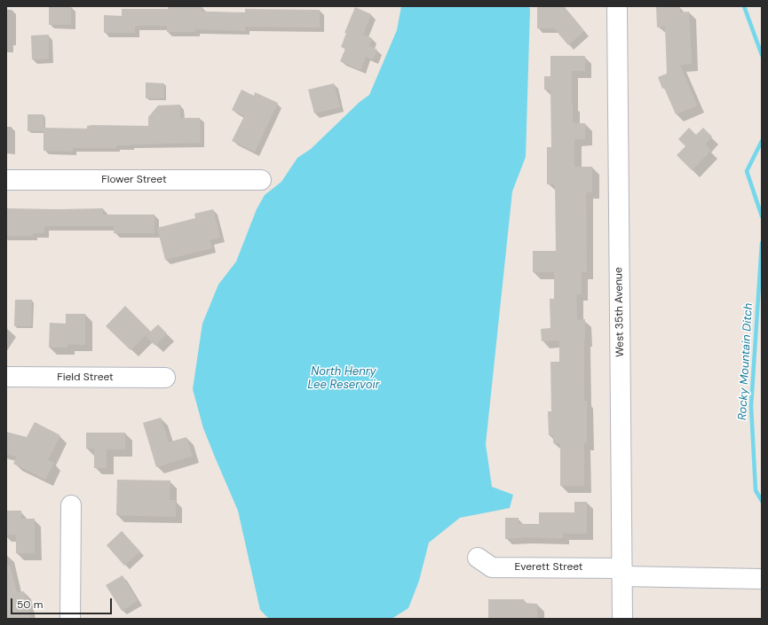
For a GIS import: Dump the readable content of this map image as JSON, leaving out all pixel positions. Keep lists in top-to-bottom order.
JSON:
{
  "streets": {
    "street": [
      "Flower Street",
      "West 35th Avenue",
      "Field Street",
      "Everett Street"
    ]
  },
  "crossings": [
    ["West 35th Avenue", "Everett Street"]
  ],
  "water": ["Rocky Mountain Ditch", "North Henry Lee Reservoir"],
  "scale_bar": "50 m"
}
